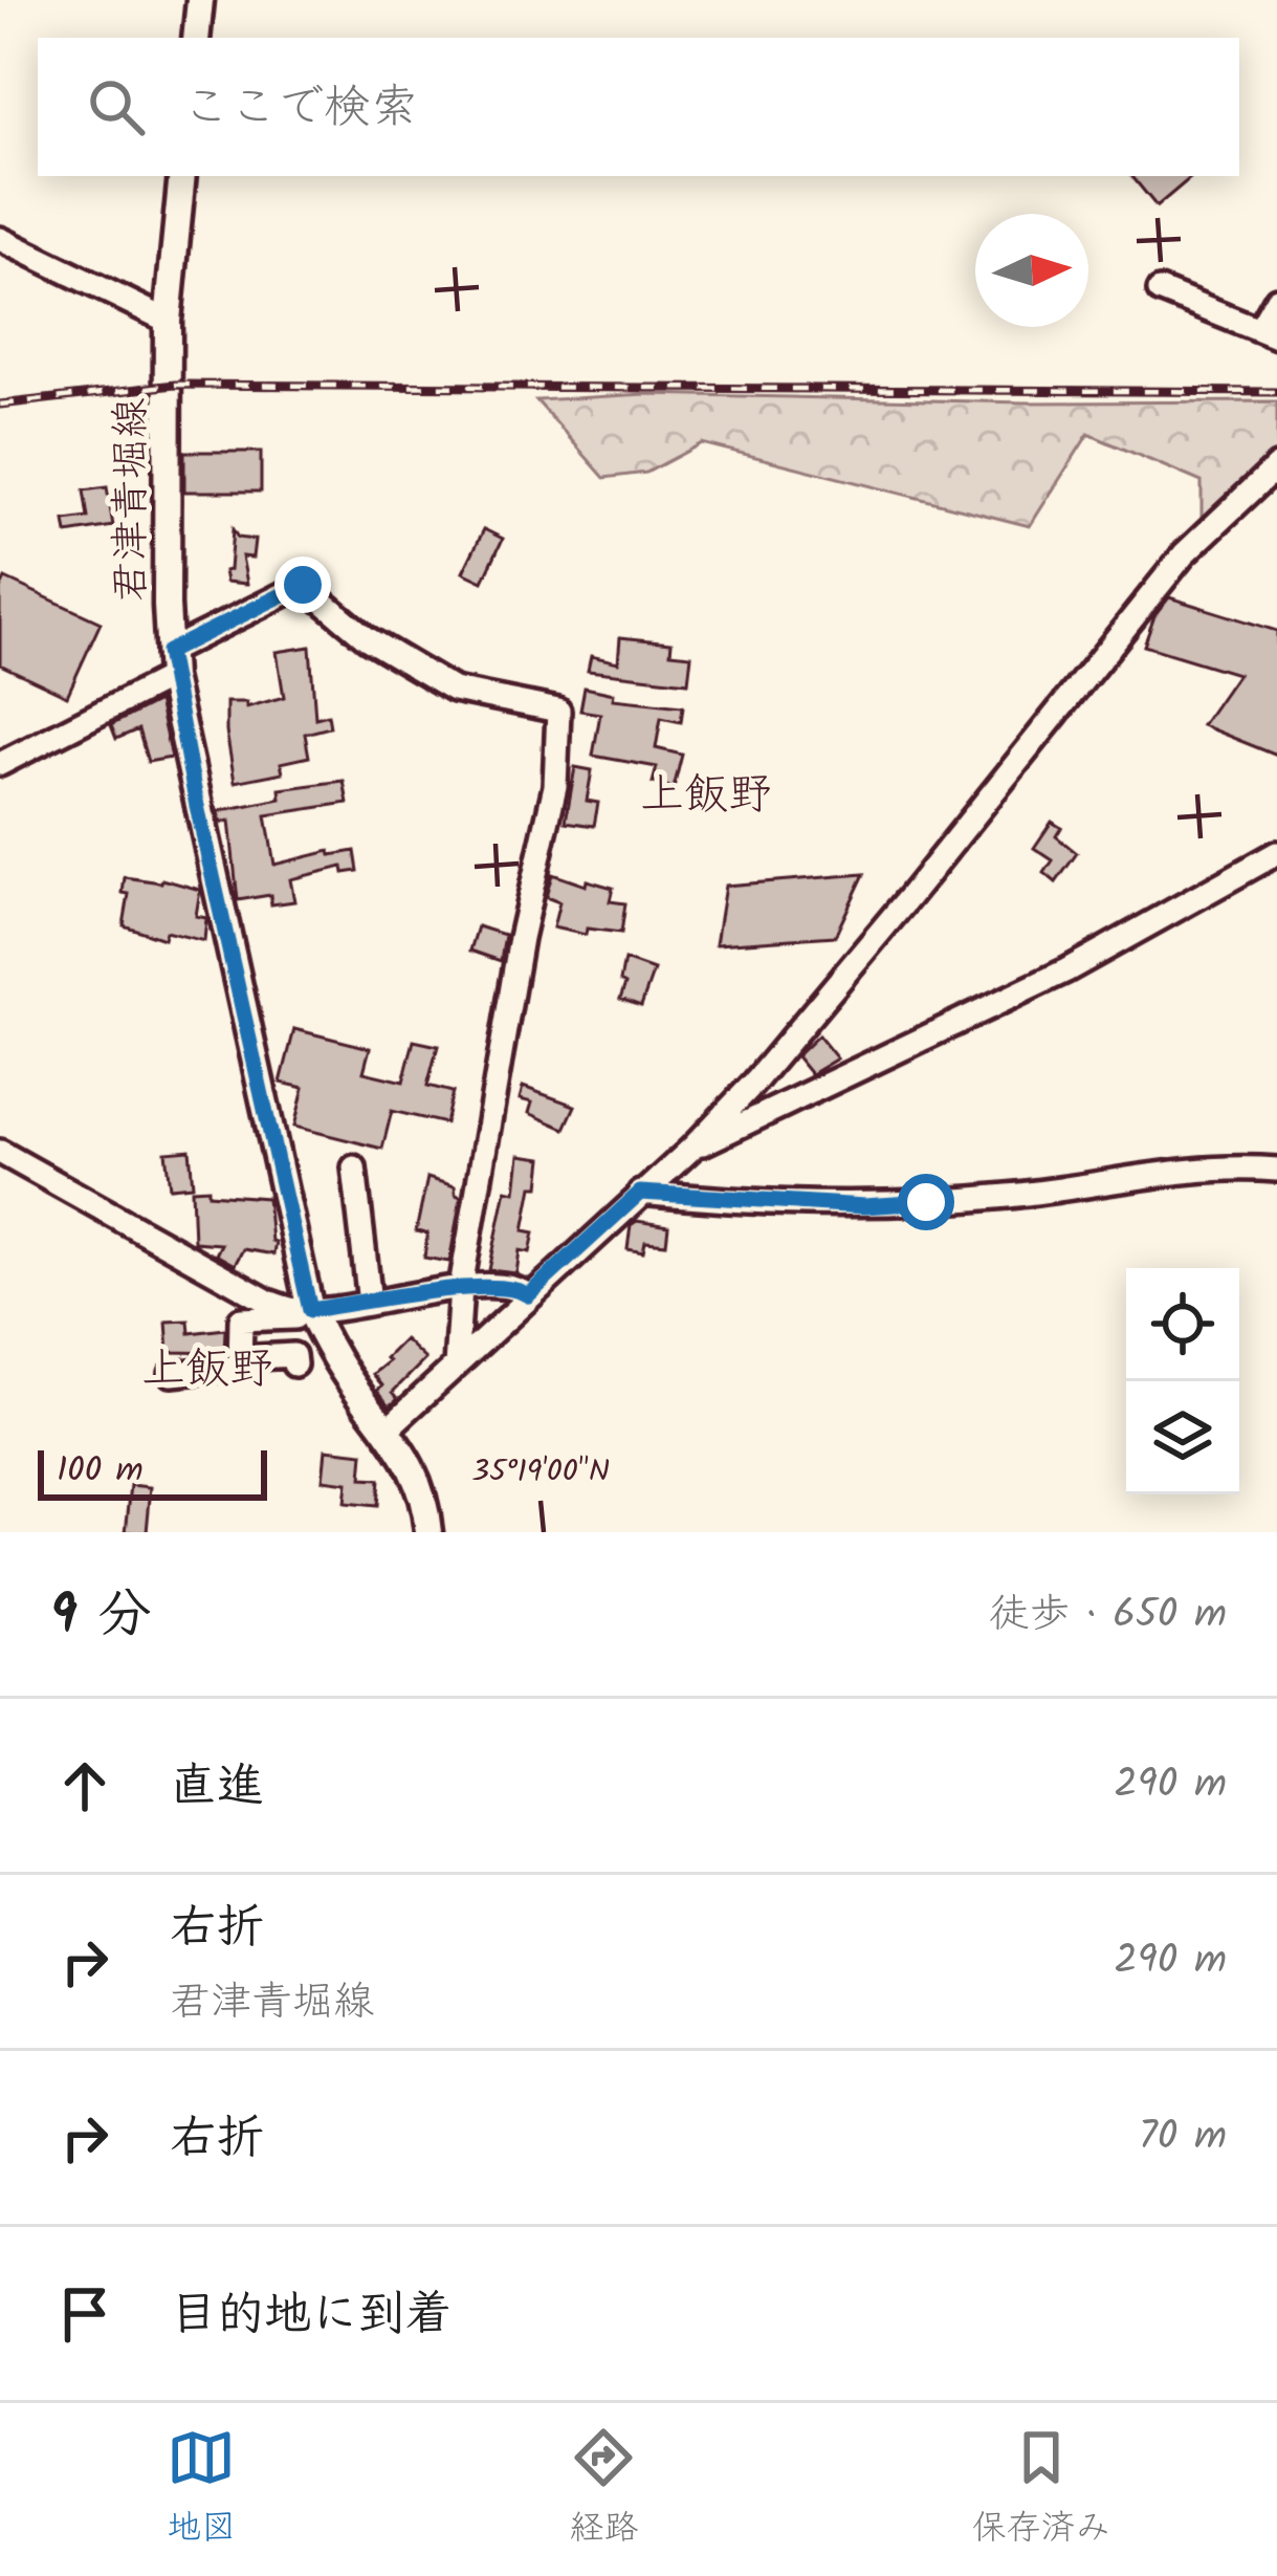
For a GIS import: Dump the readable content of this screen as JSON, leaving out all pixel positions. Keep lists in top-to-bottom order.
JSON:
{
  "streets": {
    "main road": ["君津青堀線"]
  },
  "districts": ["上飯野", "上飯野"],
  "scale_bar": "100 m",
  "north": "right",
  "page": {
    "search": "ここで検索",
    "scale": "100 m",
    "heading": ["9 分", "徒歩 · 650 m"],
    "list": [
      ["直進", "290 m"],
      ["右折", "君津青堀線", "290 m"],
      ["右折", "70 m"],
      "目的地に到着"
    ],
    "nav": ["地図", "経路", "保存済み"]
  },
  "coordinates": ["35°19'00\"N"]
}
